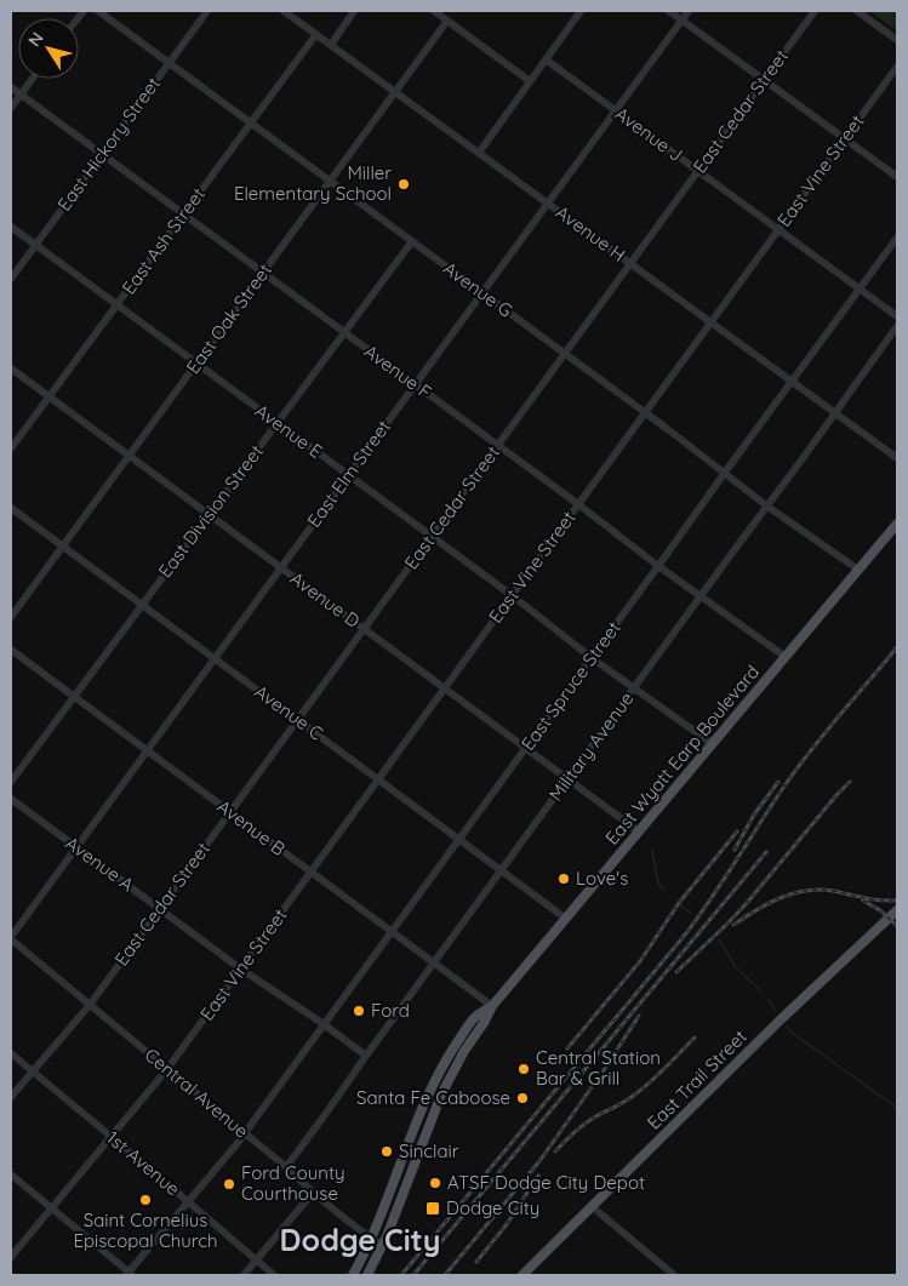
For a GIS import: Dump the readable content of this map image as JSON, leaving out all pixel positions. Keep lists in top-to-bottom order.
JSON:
{
  "streets": {
    "main road": ["East Wyatt Earp Boulevard", "East Trail Street"],
    "street": [
      "East Cedar Street",
      "Avenue J",
      "East Hickory Street",
      "East Vine Street",
      "Avenue H",
      "East Ash Street",
      "Avenue G",
      "East Oak Street",
      "Avenue F",
      "Avenue E",
      "East Elm Street",
      "East Division Street",
      "Avenue D",
      "East Spruce Street",
      "Avenue C",
      "Military Avenue",
      "Avenue B",
      "Avenue A",
      "Central Avenue",
      "1st Avenue"
    ]
  },
  "crossings": [
    ["East Cedar Street", "Avenue J"],
    ["East Cedar Street", "Avenue H"],
    ["East Cedar Street", "Avenue G"],
    ["East Cedar Street", "Avenue F"],
    ["East Cedar Street", "Avenue E"],
    ["East Cedar Street", "Avenue D"],
    ["East Cedar Street", "Avenue C"],
    ["East Cedar Street", "Avenue B"],
    ["East Cedar Street", "Avenue A"],
    ["East Cedar Street", "Central Avenue"],
    ["East Cedar Street", "1st Avenue"],
    ["Avenue J", "East Vine Street"],
    ["Avenue J", "East Elm Street"],
    ["Avenue J", "East Spruce Street"],
    ["East Hickory Street", "Avenue G"],
    ["East Hickory Street", "Avenue F"],
    ["East Hickory Street", "Avenue E"],
    ["East Vine Street", "Avenue H"],
    ["East Vine Street", "Avenue G"],
    ["East Vine Street", "Avenue F"],
    ["East Vine Street", "Avenue E"],
    ["East Vine Street", "Avenue D"],
    ["East Vine Street", "Avenue C"],
    ["East Vine Street", "Avenue B"],
    ["East Vine Street", "Avenue A"],
    ["East Vine Street", "Central Avenue"],
    ["East Vine Street", "1st Avenue"],
    ["Avenue H", "East Ash Street"],
    ["Avenue H", "East Oak Street"],
    ["Avenue H", "East Elm Street"],
    ["Avenue H", "East Spruce Street"],
    ["Avenue H", "Military Avenue"],
    ["East Ash Street", "Avenue G"],
    ["East Ash Street", "Avenue F"],
    ["East Ash Street", "Avenue E"],
    ["East Ash Street", "Avenue D"],
    ["Avenue G", "East Oak Street"],
    ["Avenue G", "East Elm Street"],
    ["Avenue G", "East Division Street"],
    ["Avenue G", "East Spruce Street"],
    ["Avenue G", "Military Avenue"],
    ["Avenue G", "East Wyatt Earp Boulevard"],
    ["East Oak Street", "Avenue F"],
    ["East Oak Street", "Avenue E"],
    ["East Oak Street", "Avenue D"],
    ["East Oak Street", "Avenue C"],
    ["Avenue F", "East Elm Street"],
    ["Avenue F", "East Division Street"],
    ["Avenue F", "East Spruce Street"],
    ["Avenue F", "Military Avenue"],
    ["Avenue F", "East Wyatt Earp Boulevard"],
    ["Avenue E", "East Elm Street"],
    ["Avenue E", "East Division Street"],
    ["Avenue E", "East Spruce Street"],
    ["Avenue E", "Military Avenue"],
    ["Avenue E", "East Wyatt Earp Boulevard"],
    ["East Elm Street", "Avenue D"],
    ["East Elm Street", "Avenue C"],
    ["East Elm Street", "Avenue B"],
    ["East Elm Street", "Avenue A"],
    ["East Elm Street", "Central Avenue"],
    ["East Division Street", "Avenue D"],
    ["East Division Street", "Avenue C"],
    ["East Division Street", "Avenue B"],
    ["Avenue D", "East Spruce Street"],
    ["Avenue D", "Military Avenue"],
    ["Avenue D", "East Wyatt Earp Boulevard"],
    ["East Spruce Street", "Avenue C"],
    ["East Spruce Street", "Avenue B"],
    ["East Spruce Street", "Avenue A"],
    ["East Spruce Street", "Central Avenue"],
    ["East Spruce Street", "1st Avenue"],
    ["Avenue C", "Military Avenue"],
    ["Avenue C", "East Wyatt Earp Boulevard"],
    ["Military Avenue", "Avenue B"],
    ["Military Avenue", "Avenue A"],
    ["Military Avenue", "Central Avenue"],
    ["East Wyatt Earp Boulevard", "Avenue B"],
    ["East Wyatt Earp Boulevard", "Central Avenue"]
  ],
  "districts": ["Dodge City"],
  "places": {
    "other": [
      "Miller Elementary School",
      "Love's",
      "Ford",
      "Central Station Bar & Grill",
      "Santa Fe Caboose",
      "Sinclair",
      "ATSF Dodge City Depot",
      "Ford County Courthouse",
      "Saint Cornelius Episcopal Church"
    ],
    "transit": ["Dodge City"]
  },
  "north": "top left"
}
